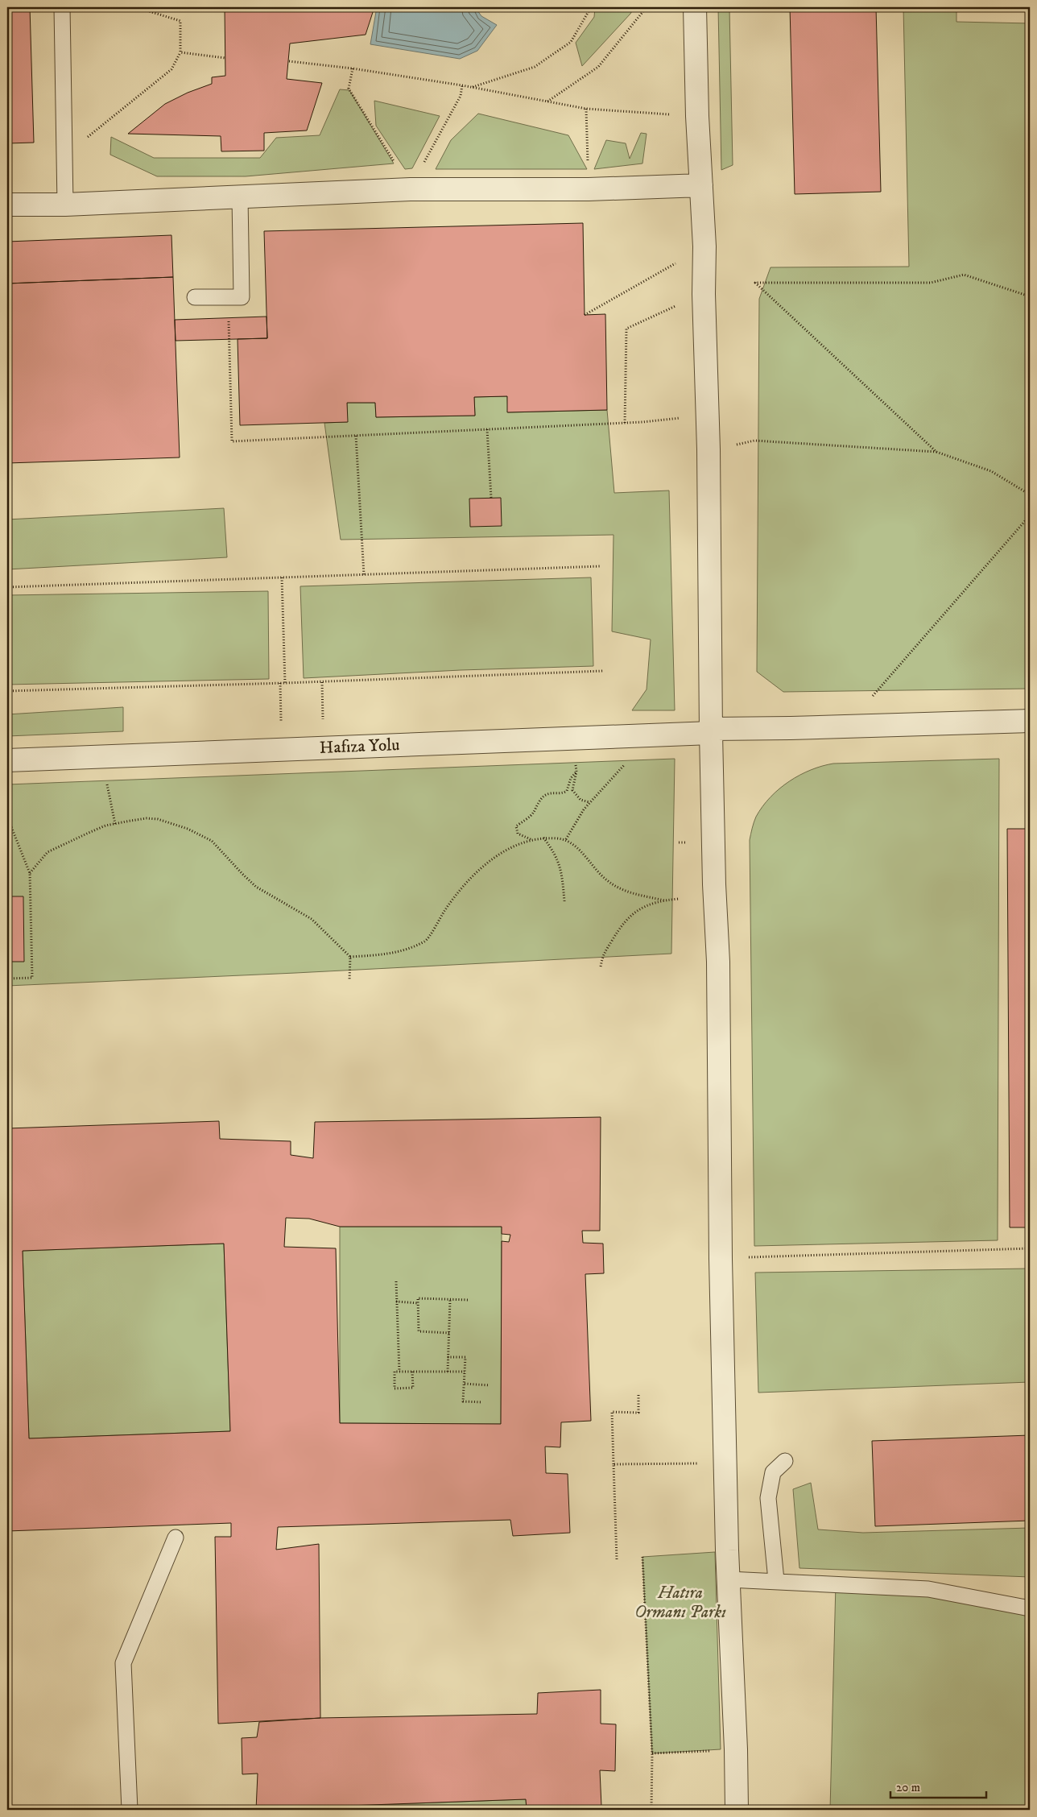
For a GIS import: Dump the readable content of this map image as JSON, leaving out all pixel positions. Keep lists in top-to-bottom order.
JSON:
{
  "streets": {
    "street": ["Hafıza Yolu"]
  },
  "parks": ["Hatıra Ormanı Parkı"],
  "scale_bar": "20 m"
}
